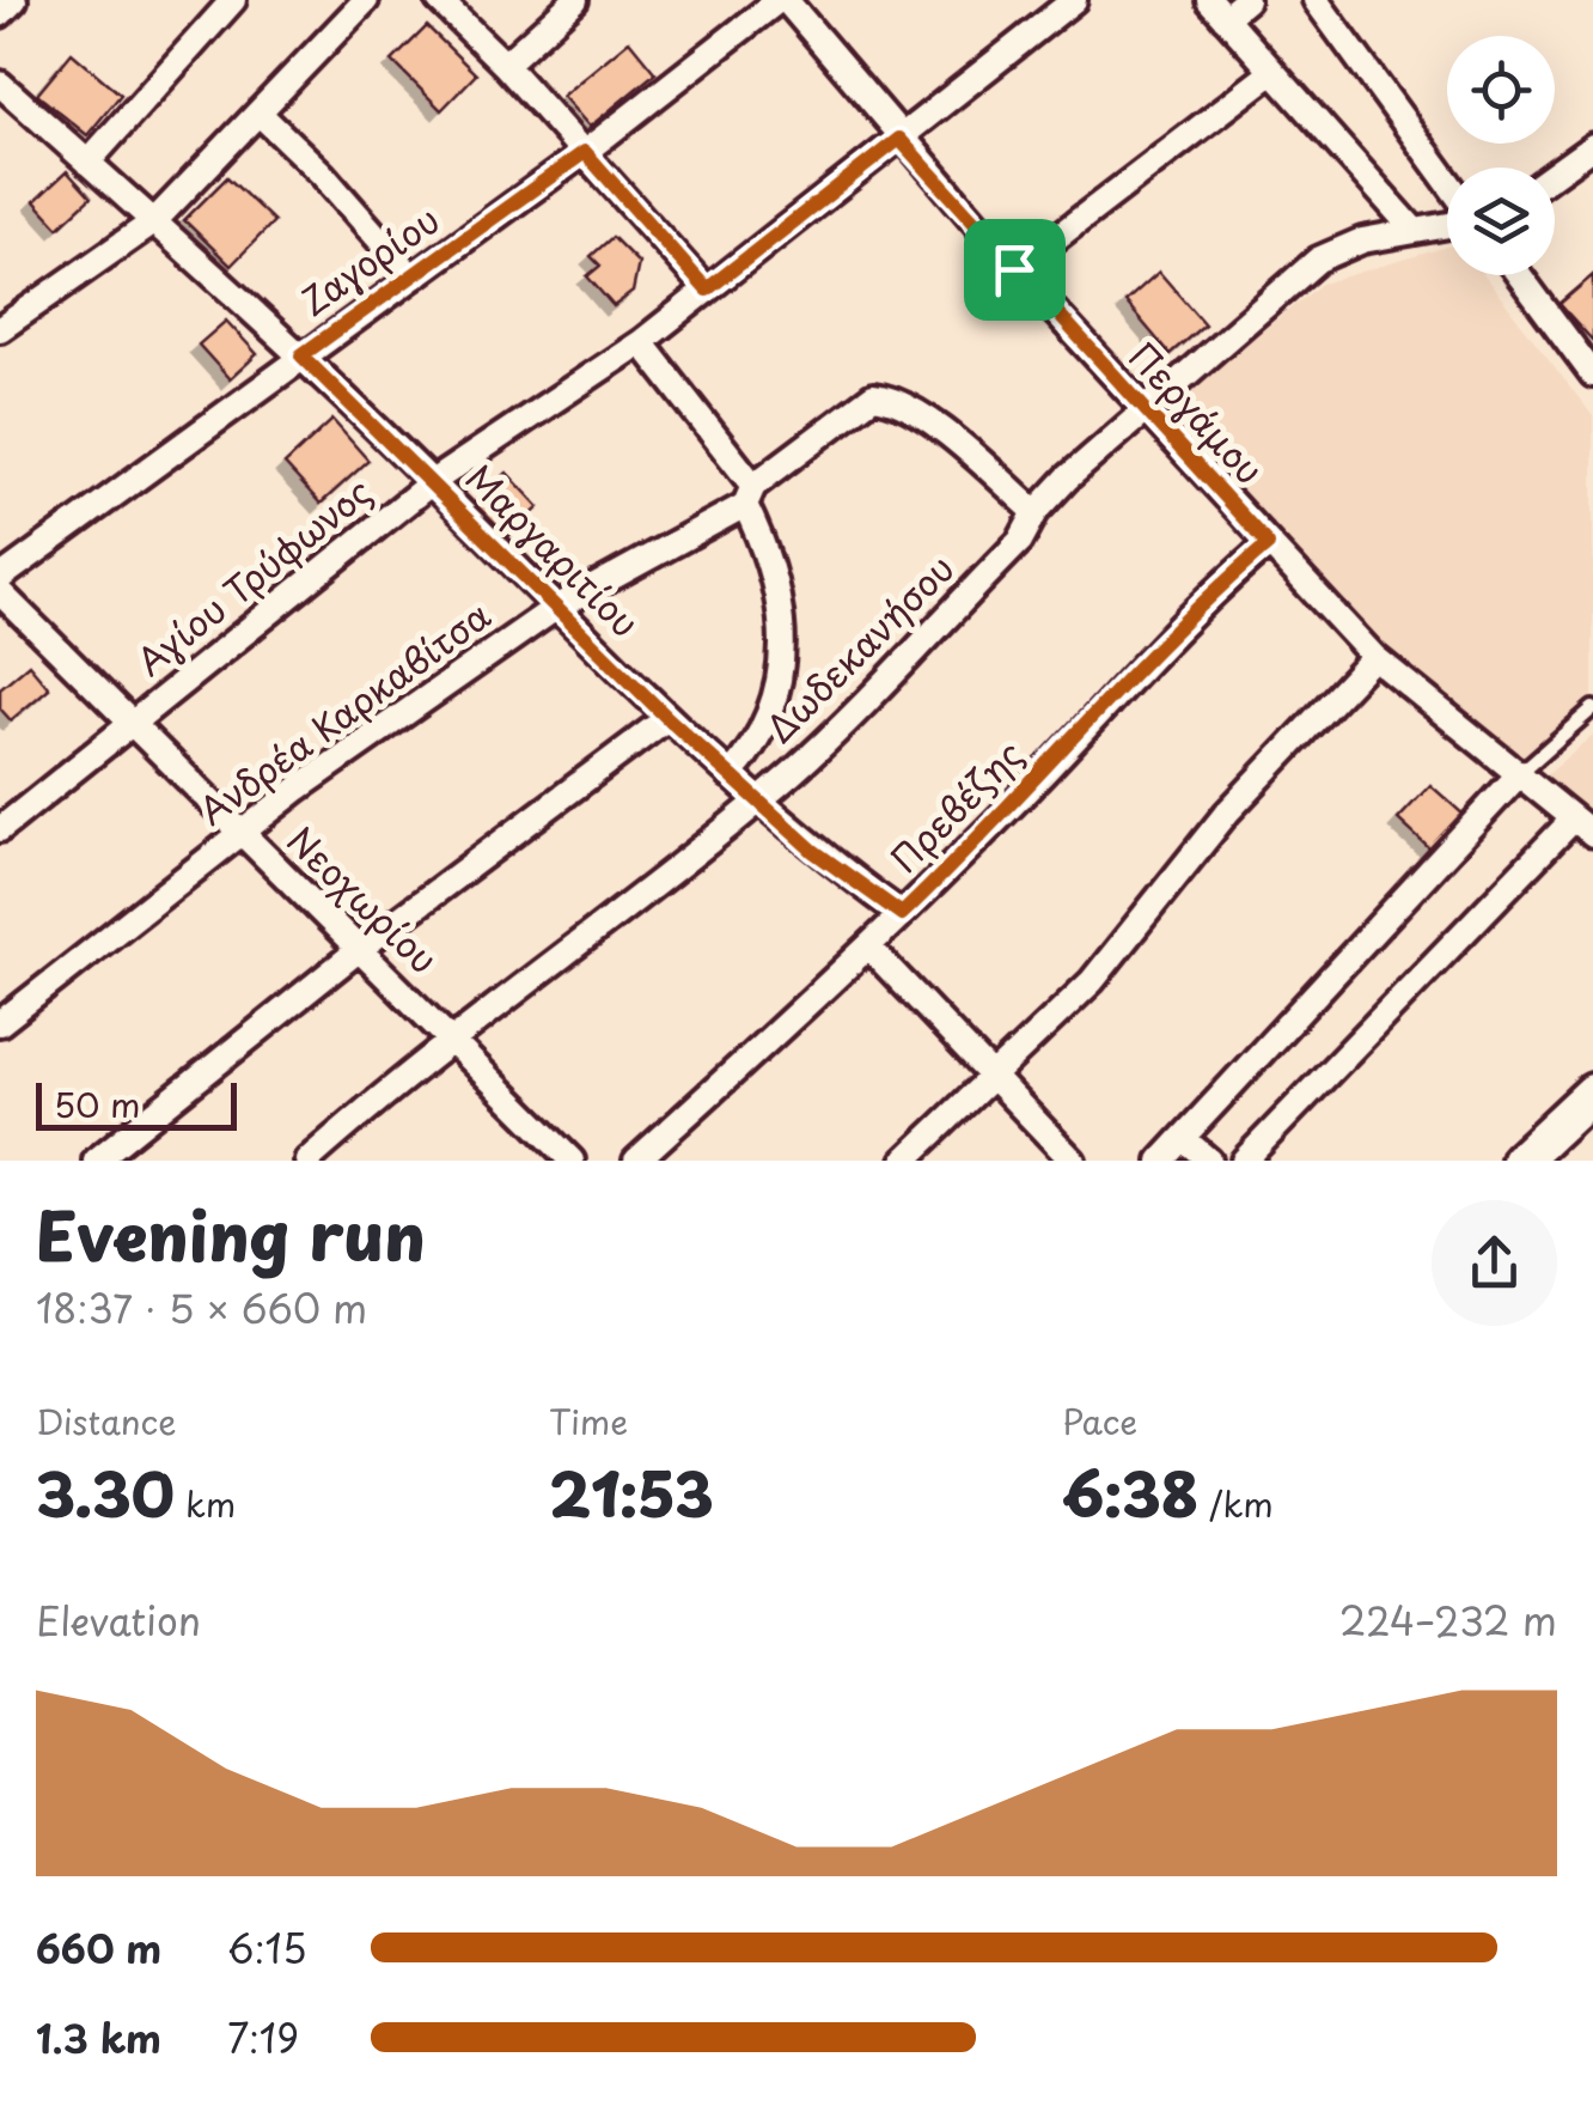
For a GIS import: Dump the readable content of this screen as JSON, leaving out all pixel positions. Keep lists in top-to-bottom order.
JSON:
{
  "streets": {
    "street": [
      "Ζαγορίου",
      "Περγάμου",
      "Μαργαριτίου",
      "Αγίου Τρύφωνος",
      "Δωδεκανήσου",
      "Ανδρέα Καρκαβίτσα",
      "Πρεβέζης",
      "Νεοχωρίου"
    ]
  },
  "crossings": [
    ["Ζαγορίου", "Περγάμου"],
    ["Ζαγορίου", "Μαργαριτίου"],
    ["Περγάμου", "Αγίου Τρύφωνος"],
    ["Περγάμου", "Δωδεκανήσου"],
    ["Περγάμου", "Πρεβέζης"],
    ["Μαργαριτίου", "Αγίου Τρύφωνος"],
    ["Μαργαριτίου", "Δωδεκανήσου"],
    ["Μαργαριτίου", "Ανδρέα Καρκαβίτσα"],
    ["Μαργαριτίου", "Πρεβέζης"],
    ["Αγίου Τρύφωνος", "Νεοχωρίου"],
    ["Δωδεκανήσου", "Ανδρέα Καρκαβίτσα"],
    ["Δωδεκανήσου", "Νεοχωρίου"],
    ["Ανδρέα Καρκαβίτσα", "Νεοχωρίου"]
  ],
  "scale_bar": "50 m",
  "page": {
    "scale": "50 m",
    "heading": ["Evening run", "18:37 · 5 × 660 m"],
    "stats": [
      ["Distance", "3.30 km"],
      ["Time", "21:53"],
      ["Pace", "6:38 /km"]
    ],
    "chart": ["Elevation", "224–232 m"],
    "list": [
      {
        "name": "660 m",
        "note": "6:15"
      },
      {
        "name": "1.3 km",
        "note": "7:19"
      }
    ]
  }
}
